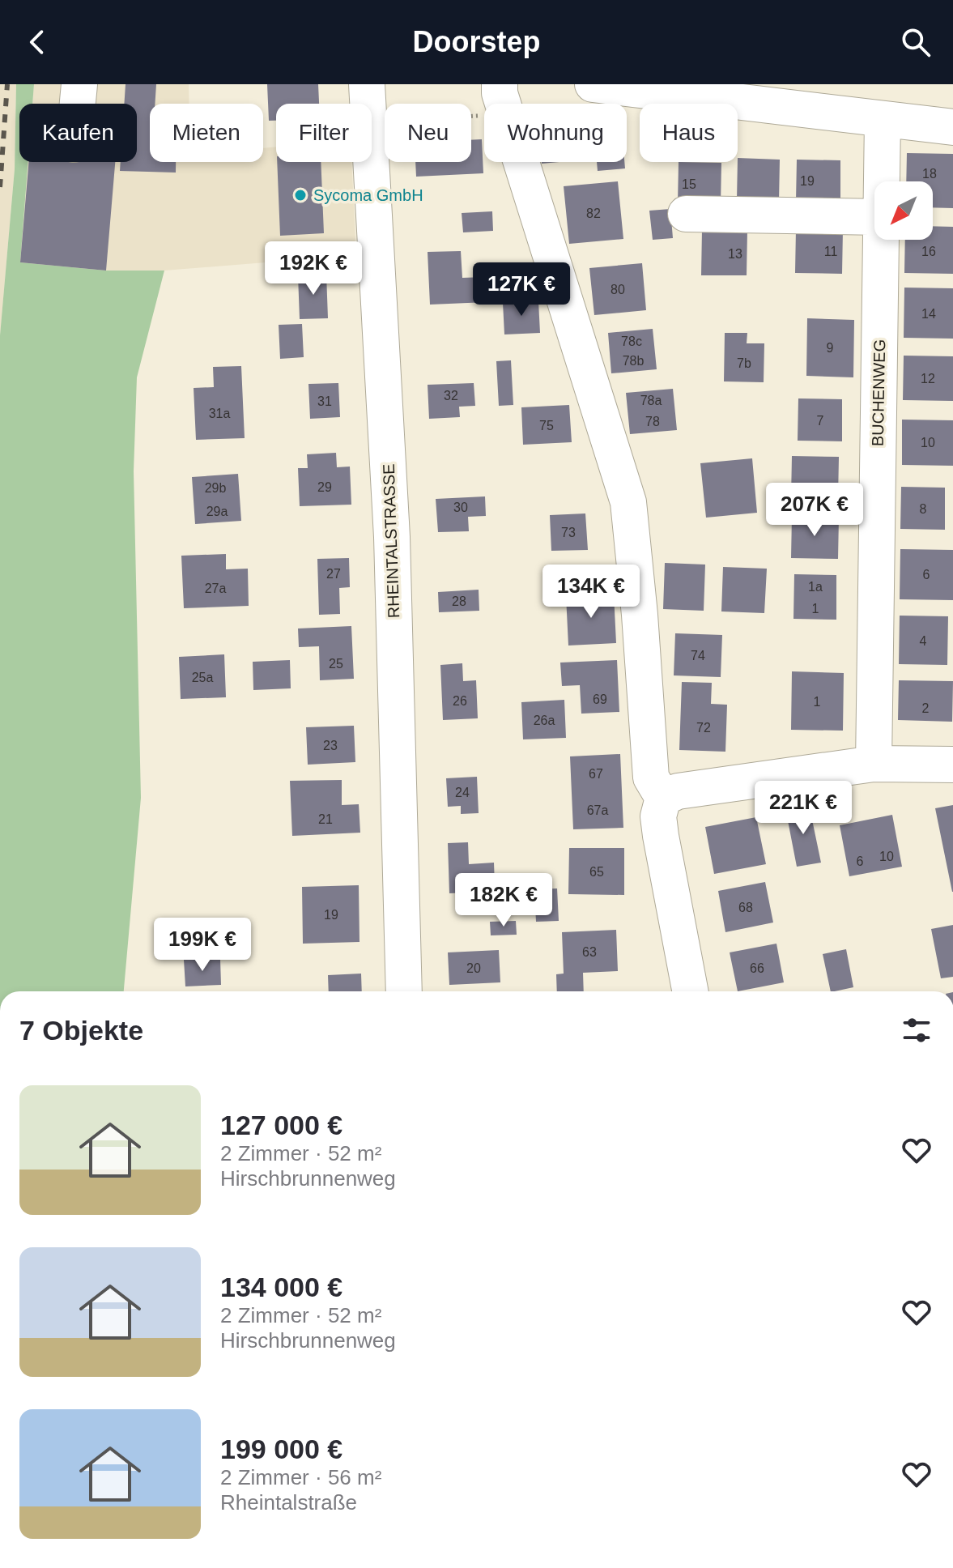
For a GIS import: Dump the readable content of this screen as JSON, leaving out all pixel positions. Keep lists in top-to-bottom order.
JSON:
{
  "streets": {
    "street": ["BUCHENWEG", "RHEINTALSTRASSE"]
  },
  "places": ["Sycoma GmbH"],
  "house_numbers": [
    "18",
    "19",
    "15",
    "82",
    "11",
    "16",
    "13",
    "80",
    "14",
    "78c",
    "9",
    "78b",
    "7b",
    "12",
    "32",
    "78a",
    "31",
    "31a",
    "7",
    "78",
    "75",
    "10",
    "29",
    "29b",
    "30",
    "8",
    "29a",
    "73",
    "27",
    "6",
    "1a",
    "27a",
    "28",
    "1",
    "4",
    "74",
    "25",
    "25a",
    "69",
    "26",
    "1",
    "2",
    "26a",
    "72",
    "23",
    "67",
    "24",
    "67a",
    "21",
    "10",
    "6",
    "65",
    "68",
    "19",
    "63",
    "20",
    "66"
  ],
  "north": "bottom left",
  "page": {
    "header": "Doorstep",
    "chip": [
      "Kaufen",
      "Mieten",
      "Filter",
      "Neu",
      "Wohnung",
      "Haus"
    ],
    "price": [
      "192K €",
      "127K €",
      "207K €",
      "134K €",
      "221K €",
      "182K €",
      "199K €"
    ],
    "heading": "7 Objekte",
    "list": [
      {
        "name": "127 000 €",
        "note": "2 Zimmer · 52 m² · Hirschbrunnenweg"
      },
      {
        "name": "134 000 €",
        "note": "2 Zimmer · 52 m² · Hirschbrunnenweg"
      },
      {
        "name": "199 000 €",
        "note": "2 Zimmer · 56 m² · Rheintalstraße"
      }
    ]
  }
}
